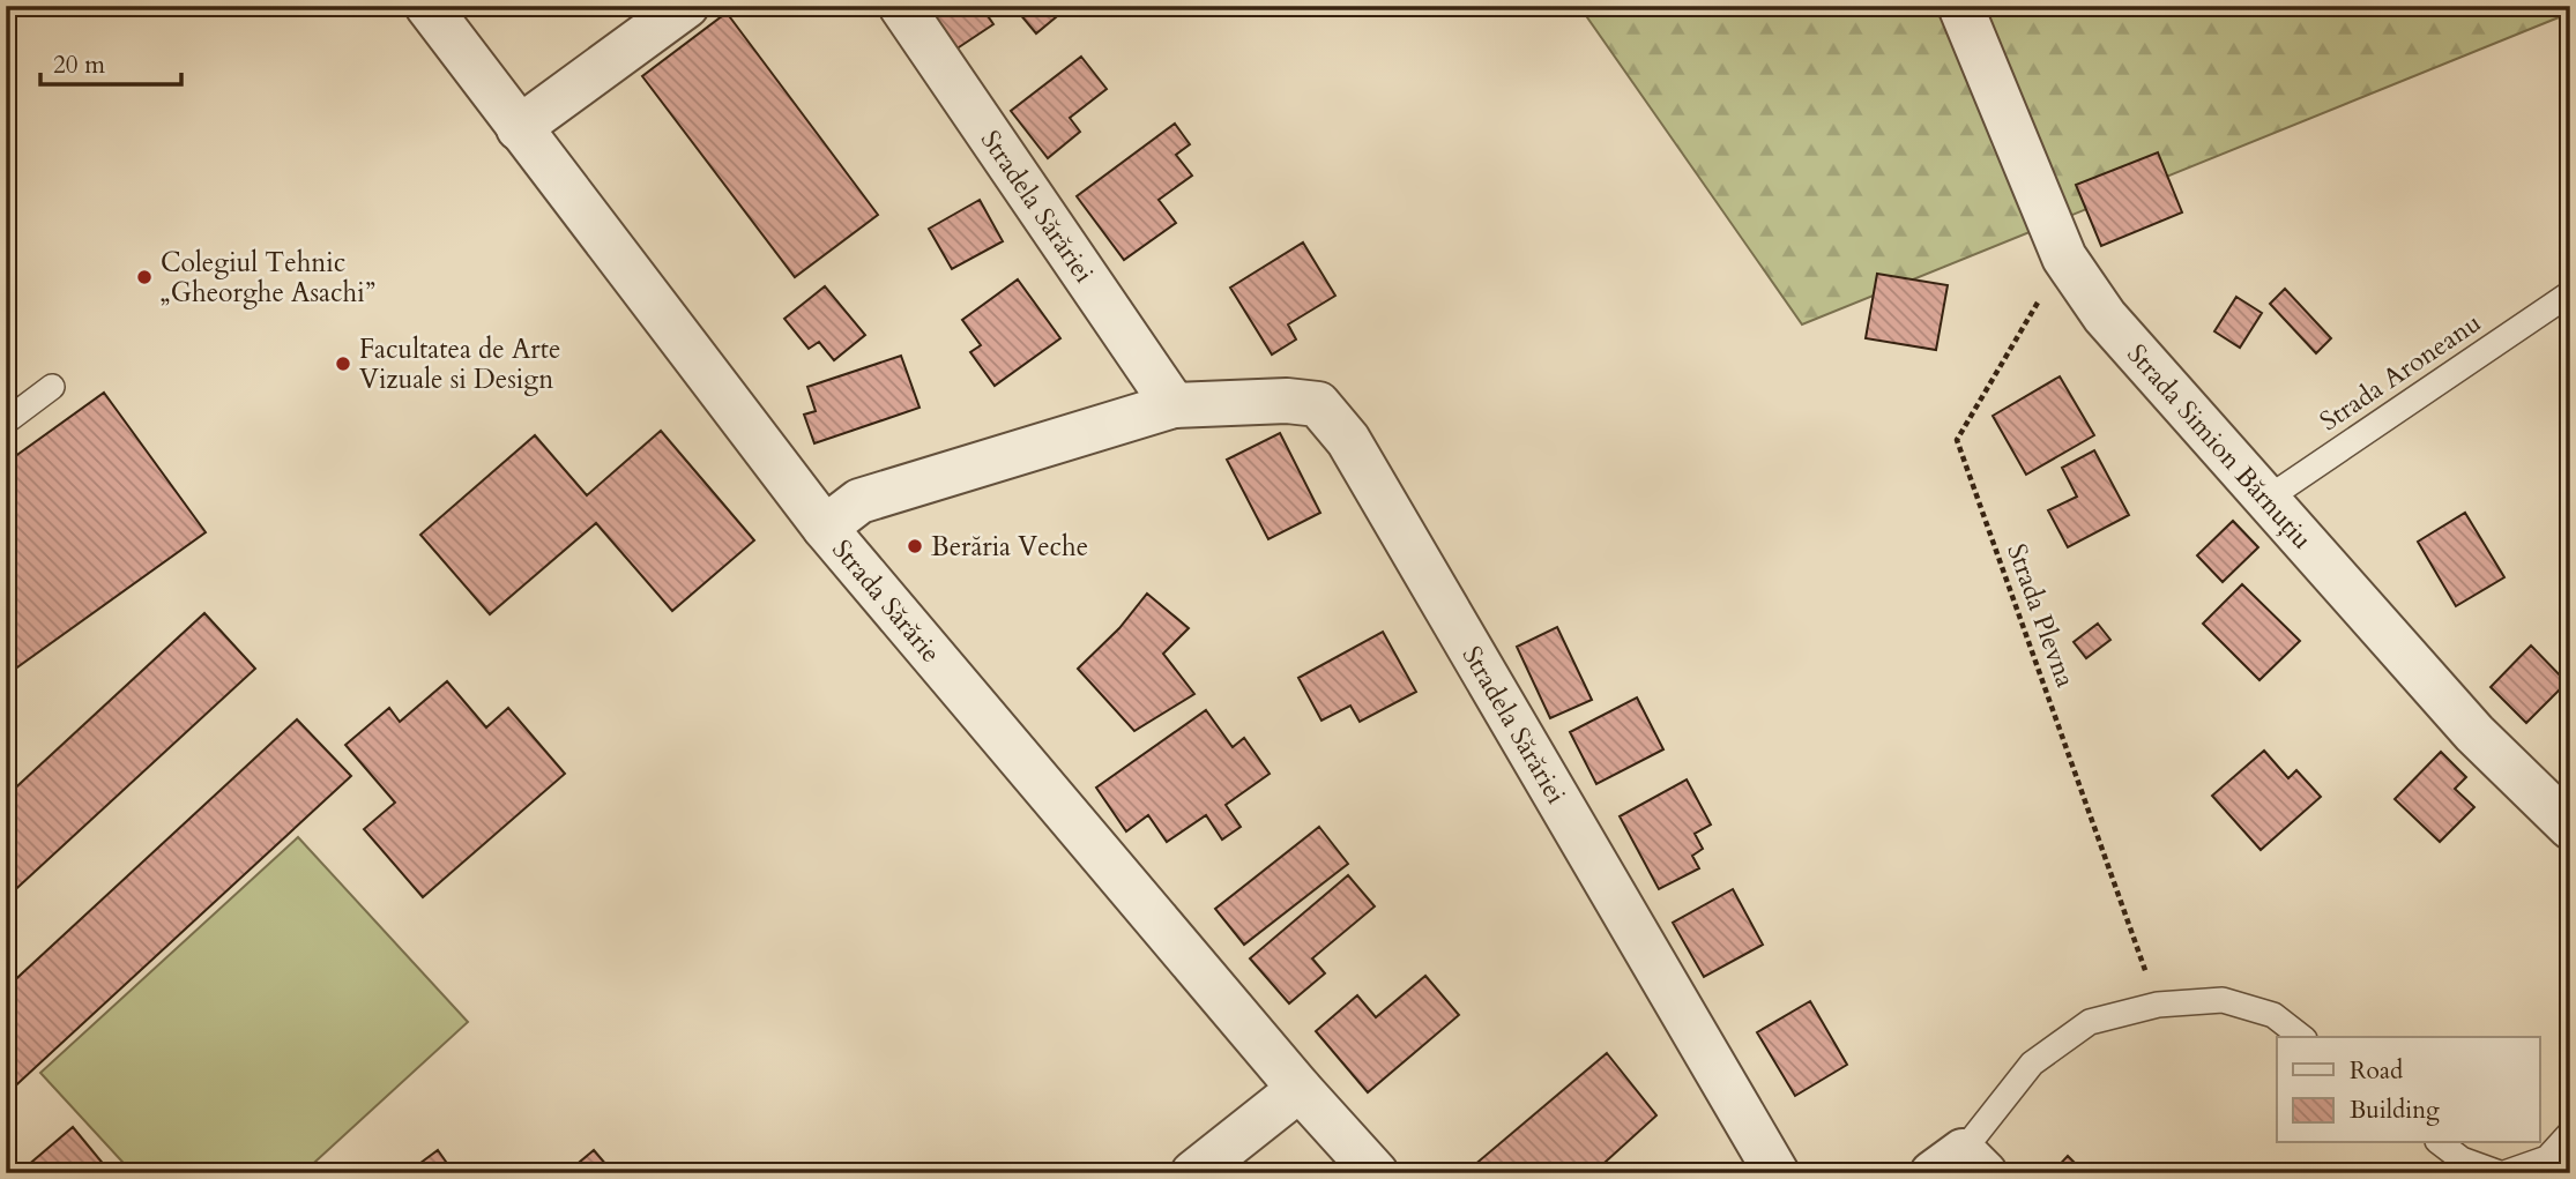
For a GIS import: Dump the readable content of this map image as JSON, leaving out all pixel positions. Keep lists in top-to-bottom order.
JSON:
{
  "streets": {
    "street": ["Stradela Sărăriei", "Strada Simion Bărnuțiu", "Strada Sărărie"],
    "lane": ["Strada Aroneanu"],
    "path": ["Strada Plevna"]
  },
  "crossings": [
    ["Stradela Sărăriei", "Strada Sărărie"],
    ["Strada Aroneanu", "Strada Simion Bărnuțiu"],
    ["Strada Simion Bărnuțiu", "Strada Plevna"]
  ],
  "places": ["Colegiul Tehnic „Gheorghe Asachi”", "Facultatea de Arte Vizuale si Design", "Berăria Veche"],
  "legend": ["Road", "Building"],
  "scale_bar": "20 m"
}
